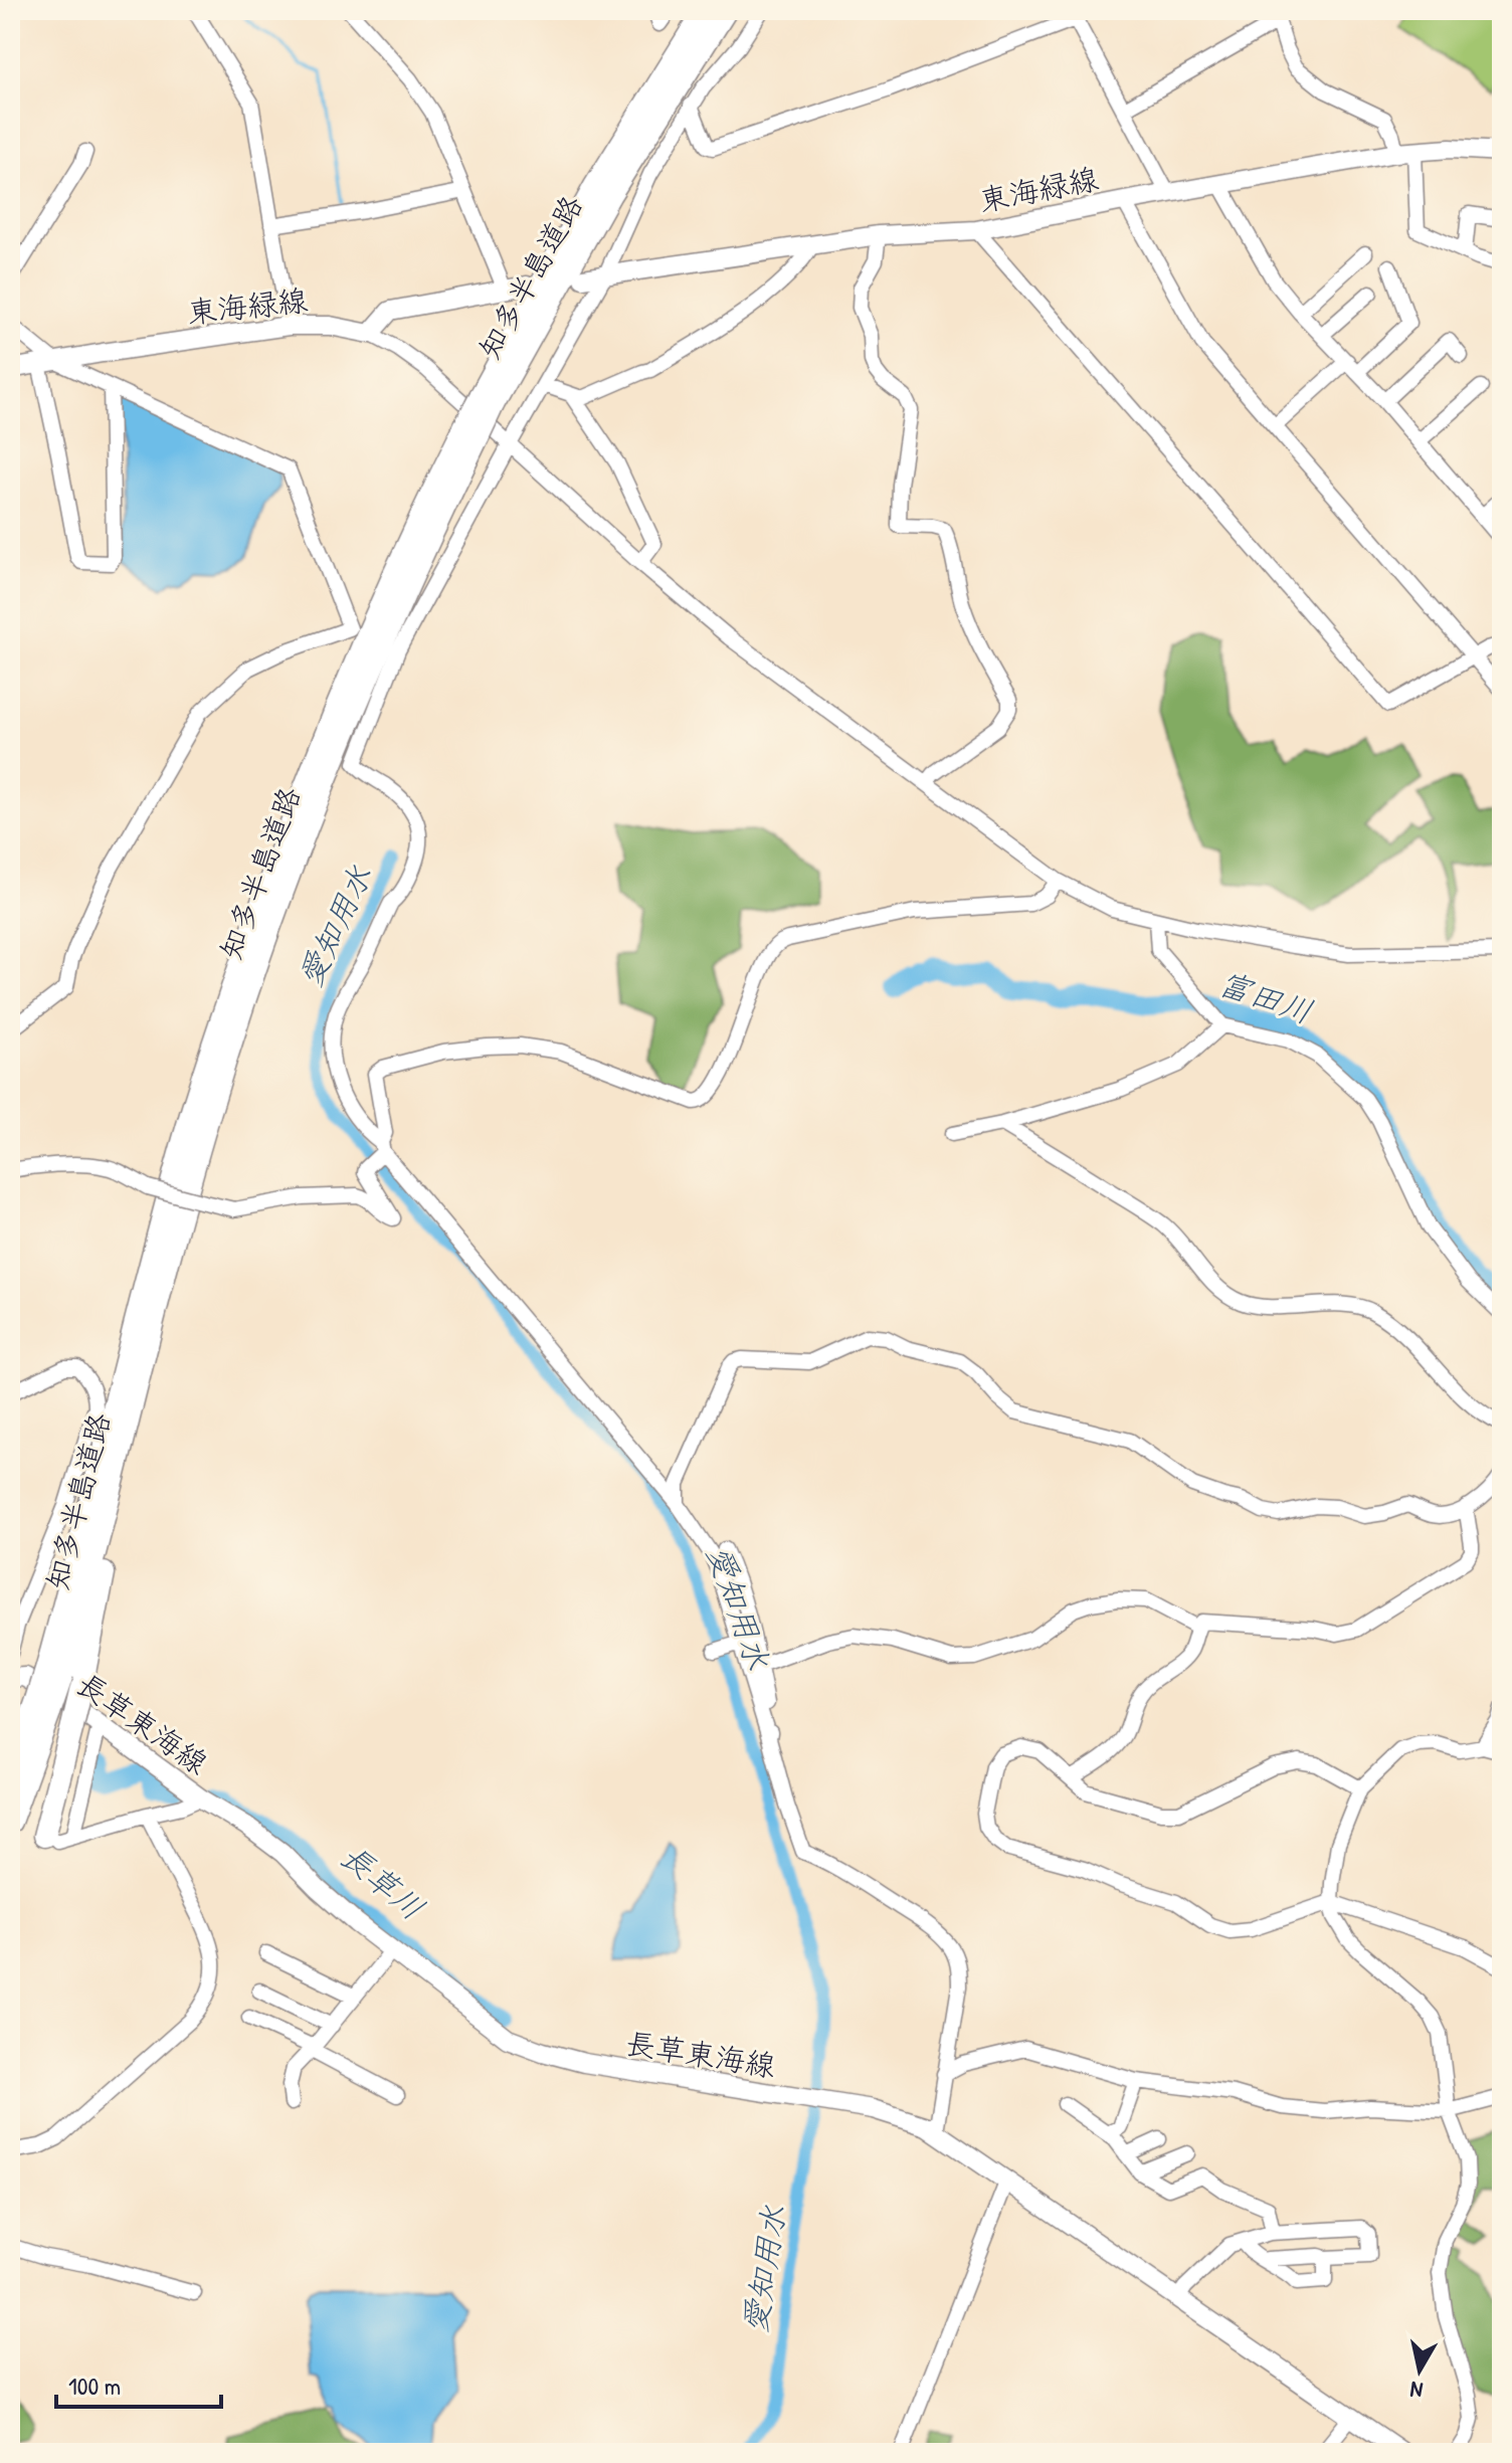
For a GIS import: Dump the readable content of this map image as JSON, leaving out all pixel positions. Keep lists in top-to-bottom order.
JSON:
{
  "streets": {
    "highway": ["知多半島道路"],
    "main road": ["東海緑線", "長草東海線"]
  },
  "crossings": [
    ["知多半島道路", "長草東海線"]
  ],
  "water": ["愛知用水", "富田川", "長草川"],
  "scale_bar": "100 m",
  "north": "bottom"
}
